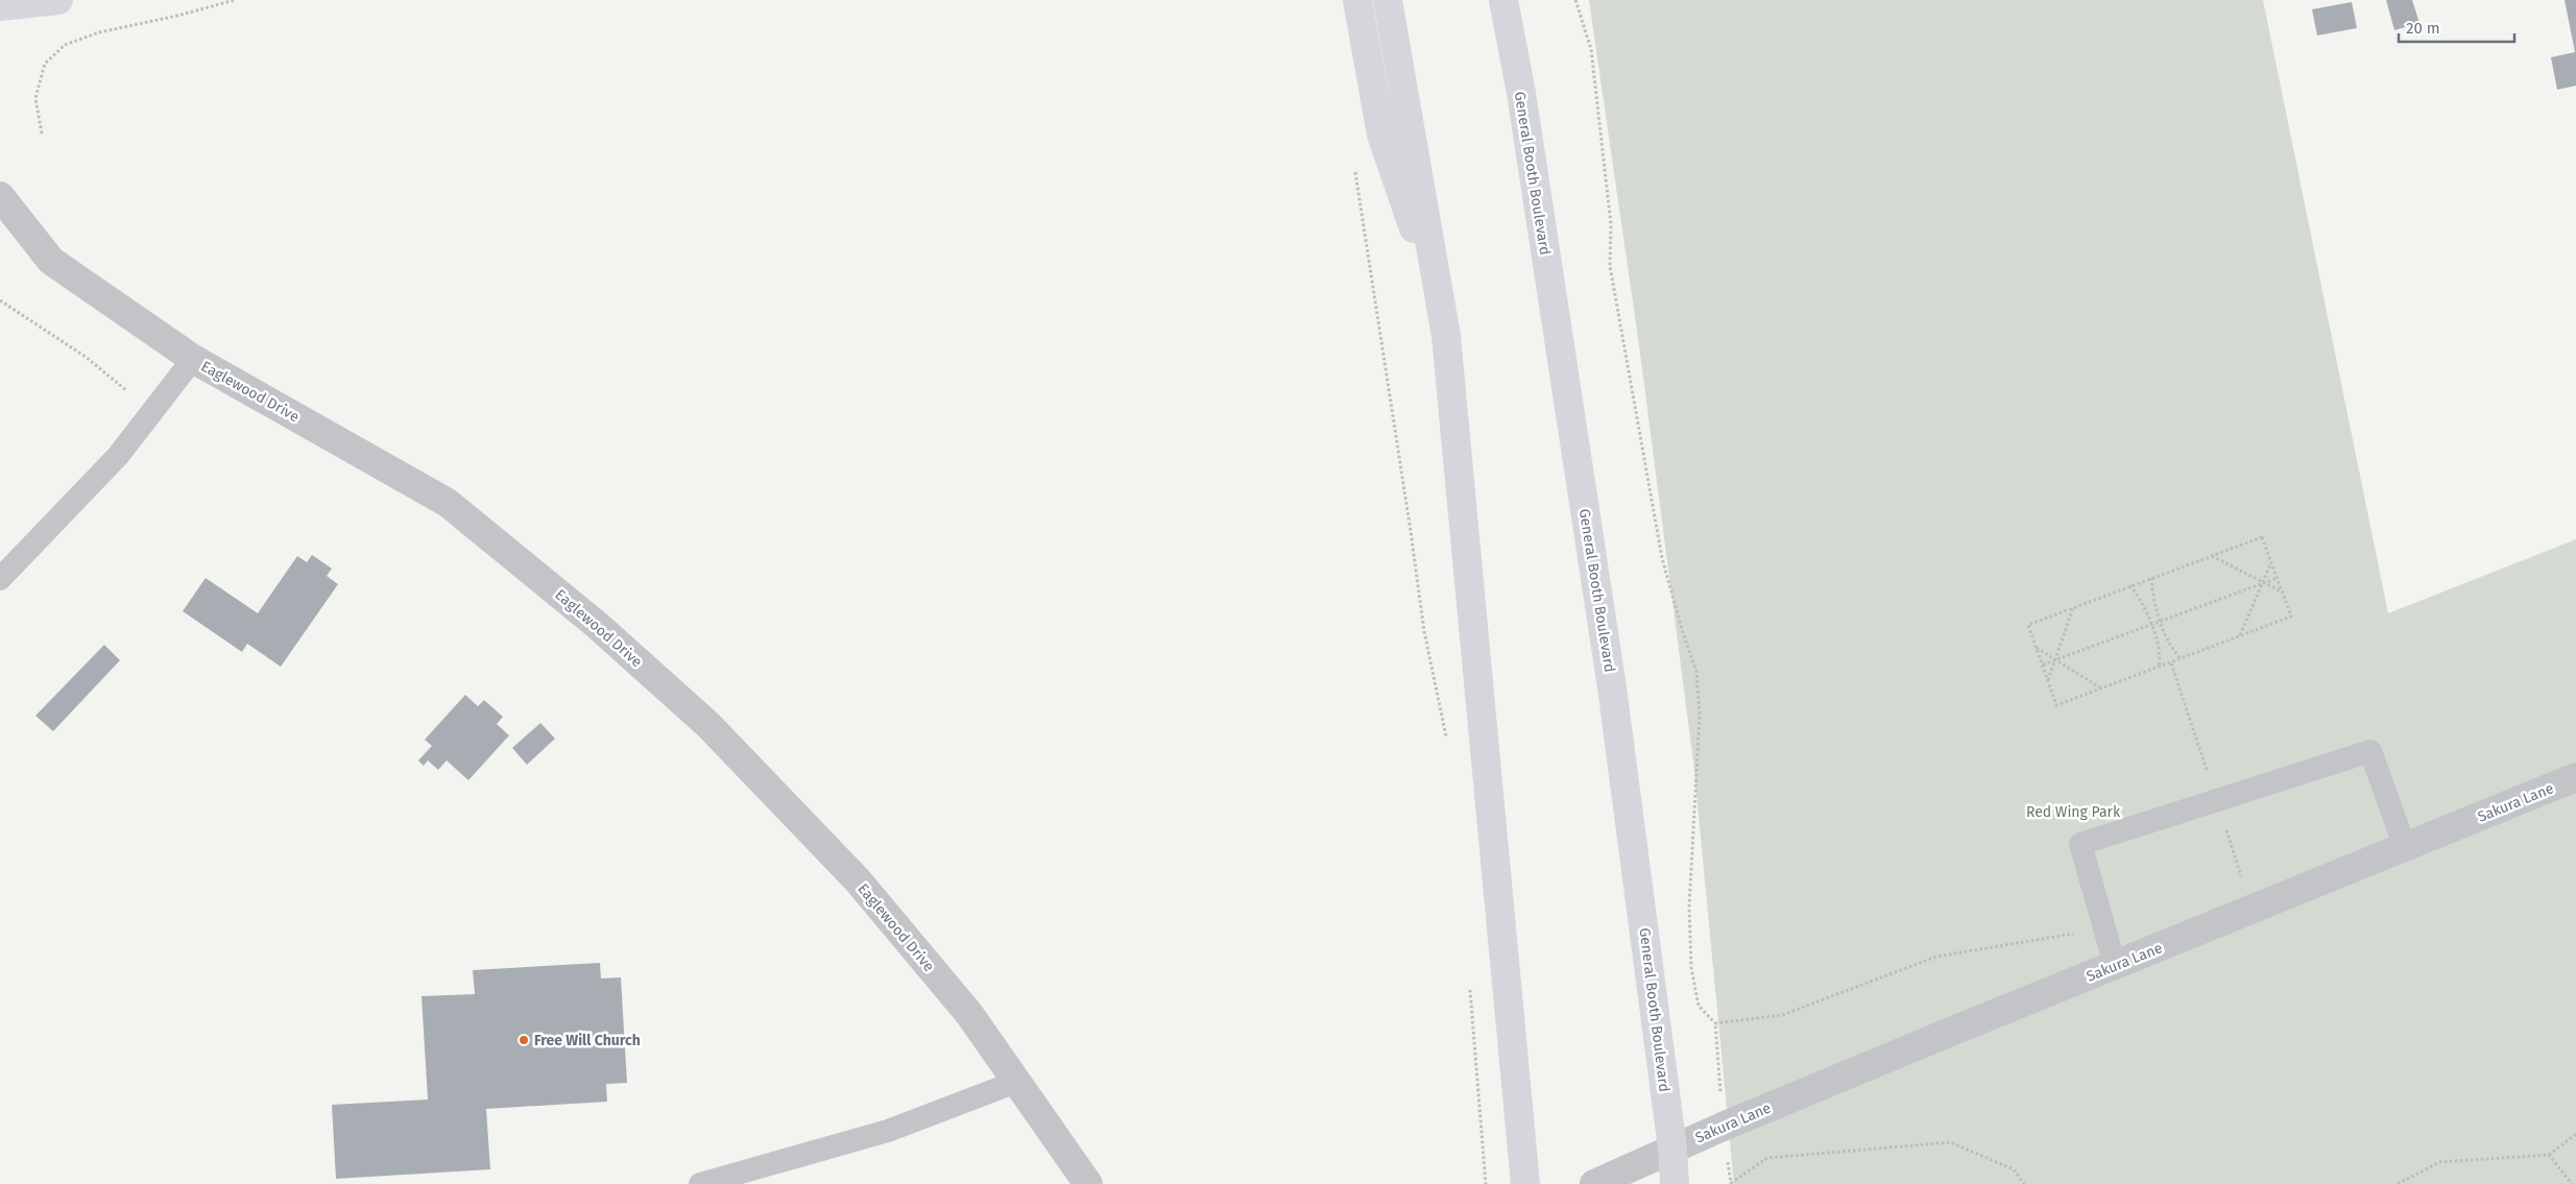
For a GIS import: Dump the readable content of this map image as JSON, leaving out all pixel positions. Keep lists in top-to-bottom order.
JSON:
{
  "streets": {
    "main road": ["General Booth Boulevard"],
    "street": ["Eaglewood Drive", "Sakura Lane"]
  },
  "crossings": [
    ["General Booth Boulevard", "Sakura Lane"]
  ],
  "parks": ["Red Wing Park"],
  "places": ["Free Will Church"],
  "scale_bar": "20 m"
}
